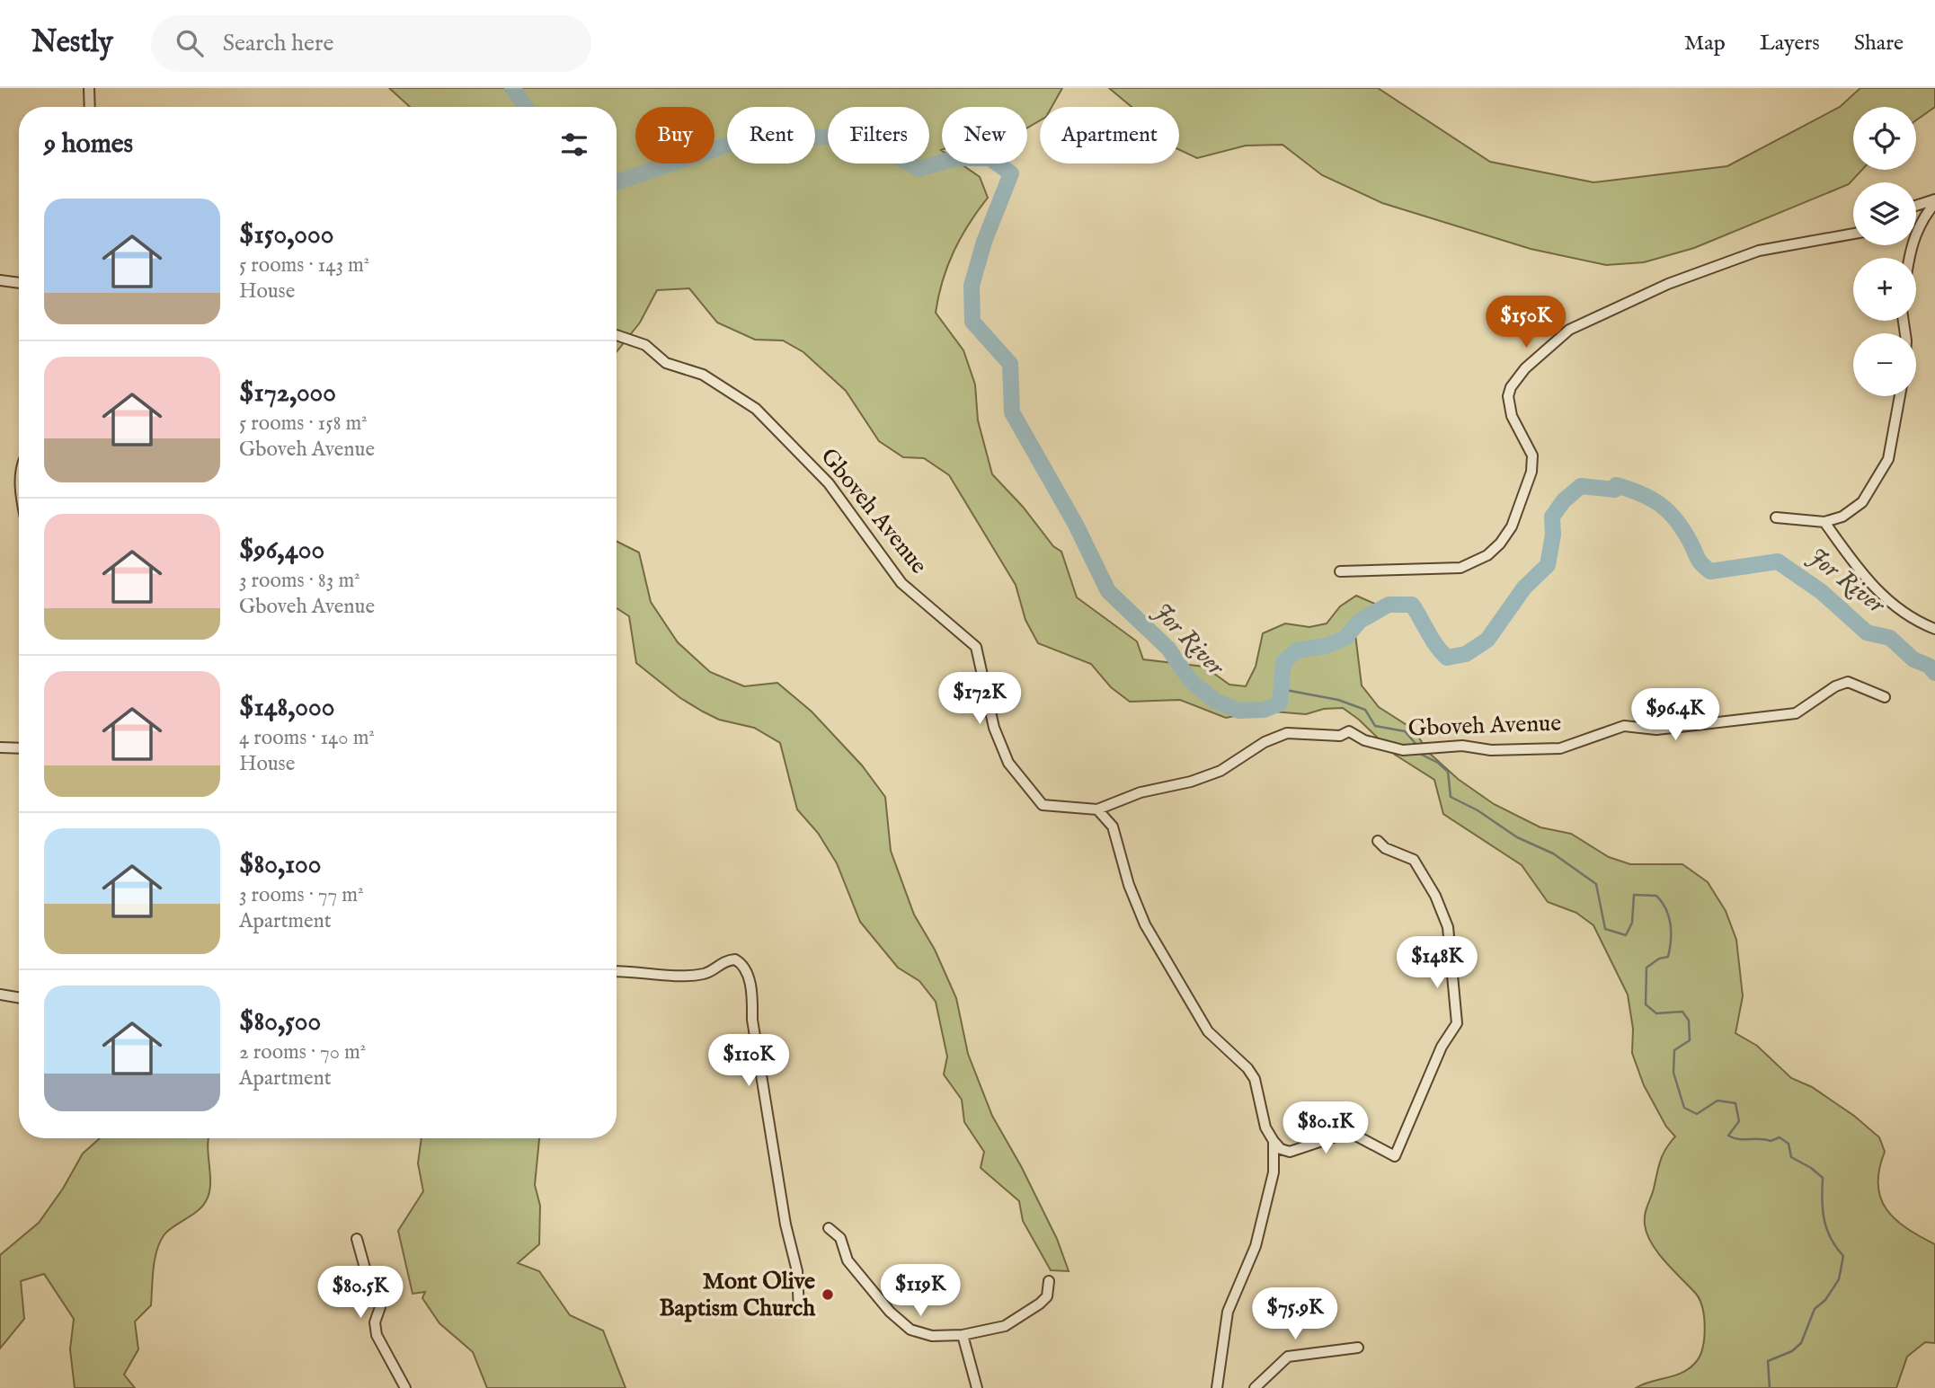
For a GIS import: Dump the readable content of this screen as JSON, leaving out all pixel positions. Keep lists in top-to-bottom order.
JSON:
{
  "streets": {
    "street": ["Gboveh Avenue"]
  },
  "water": ["Jor River"],
  "places": ["Mont Olive Baptism Church"],
  "page": {
    "header": "Nestly",
    "search": "Search here",
    "nav": ["Map", "Layers", "Share"],
    "map_buttons": ["+", "−"],
    "chip": [
      "Buy",
      "Rent",
      "Filters",
      "New",
      "Apartment"
    ],
    "heading": "9 homes",
    "list": [
      {
        "name": "$150,000",
        "note": "5 rooms · 143 m² · House"
      },
      {
        "name": "$172,000",
        "note": "5 rooms · 158 m² · Gboveh Avenue"
      },
      {
        "name": "$96,400",
        "note": "3 rooms · 83 m² · Gboveh Avenue"
      },
      {
        "name": "$148,000",
        "note": "4 rooms · 140 m² · House"
      },
      {
        "name": "$80,100",
        "note": "3 rooms · 77 m² · Apartment"
      },
      {
        "name": "$80,500",
        "note": "2 rooms · 70 m² · Apartment"
      }
    ],
    "price": [
      "$150K",
      "$172K",
      "$96.4K",
      "$148K",
      "$110K",
      "$80.1K",
      "$119K",
      "$80.5K",
      "$75.9K"
    ]
  }
}
